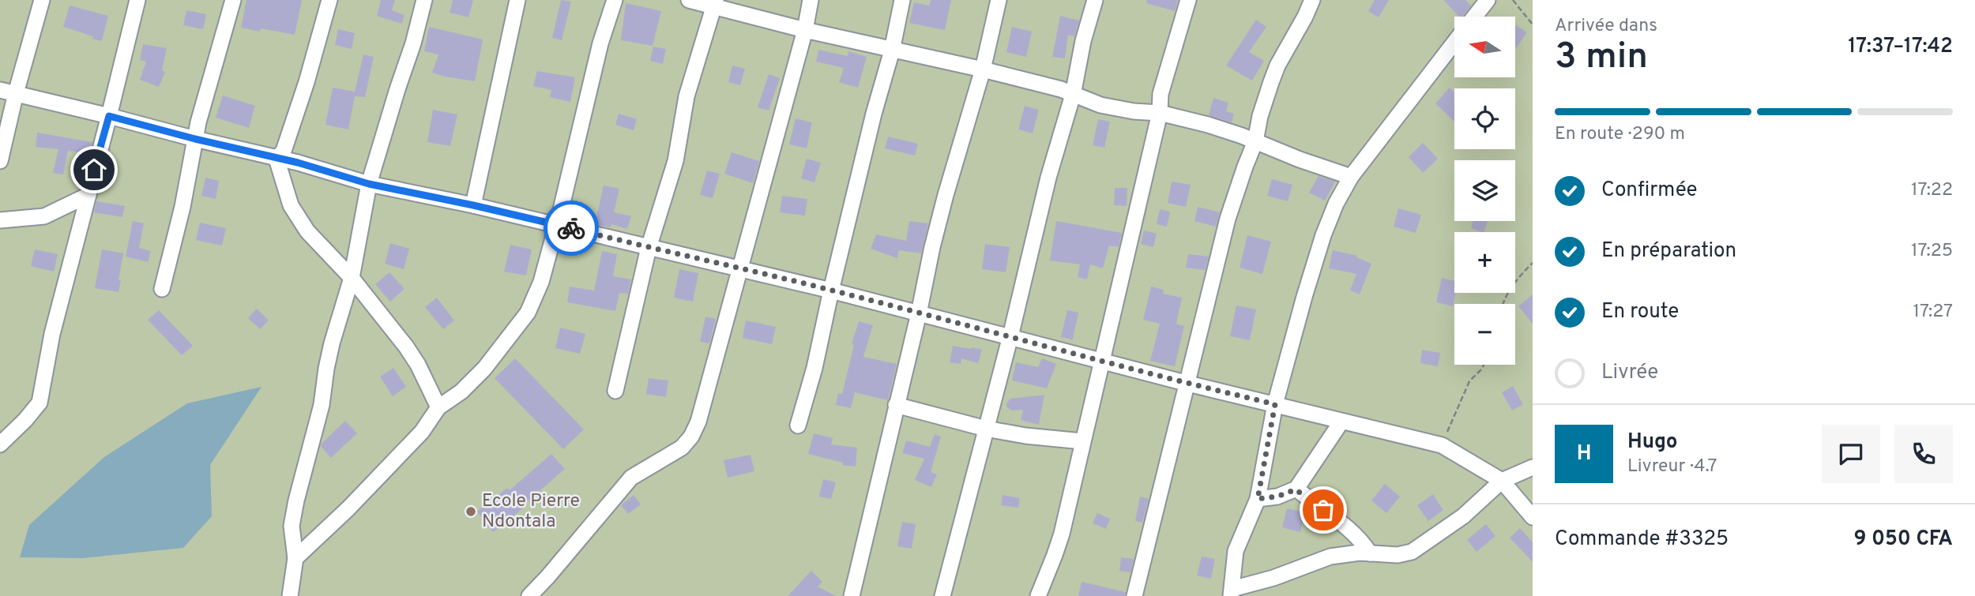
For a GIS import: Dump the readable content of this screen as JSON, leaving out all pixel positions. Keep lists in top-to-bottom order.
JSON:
{
  "places": ["Ecole Pierre Ndontala"],
  "north": "left",
  "page": {
    "heading": ["3 min", "Arrivée dans", "17:37–17:42"],
    "panel": [
      "Hugo",
      "Livreur · 4.7",
      "Commande #3325",
      "9 050 CFA"
    ],
    "map_buttons": ["+", "−"],
    "bar": "En route · 290 m",
    "list": [
      ["Confirmée", "17:22"],
      ["En préparation", "17:25"],
      ["En route", "17:27"],
      "Livrée"
    ],
    "round": "H"
  }
}
